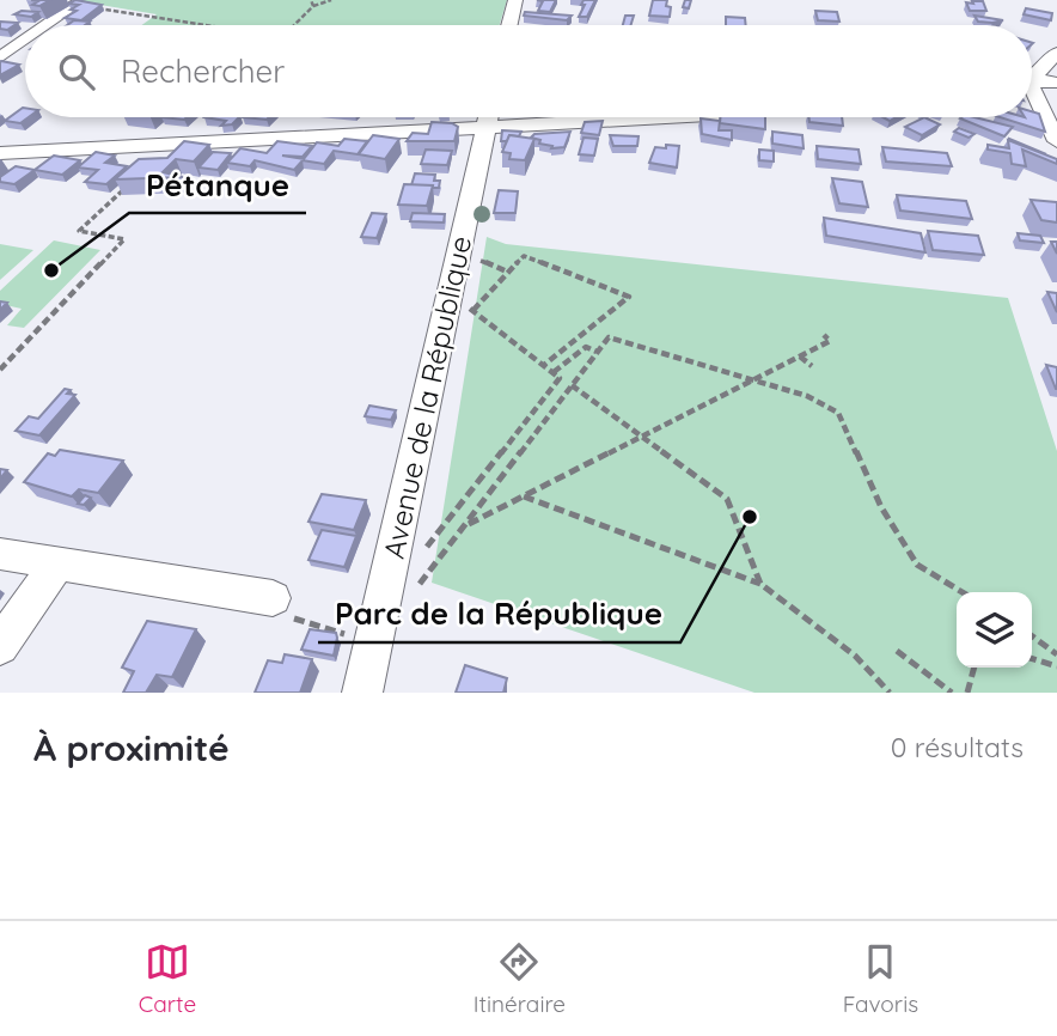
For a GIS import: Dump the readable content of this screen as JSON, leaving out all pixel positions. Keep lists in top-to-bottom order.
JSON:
{
  "streets": {
    "street": ["Avenue de la République"]
  },
  "places": ["Pétanque", "Parc de la République"],
  "page": {
    "search": "Rechercher",
    "heading": ["À proximité", "0 résultats"],
    "nav": ["Carte", "Itinéraire", "Favoris"]
  }
}
